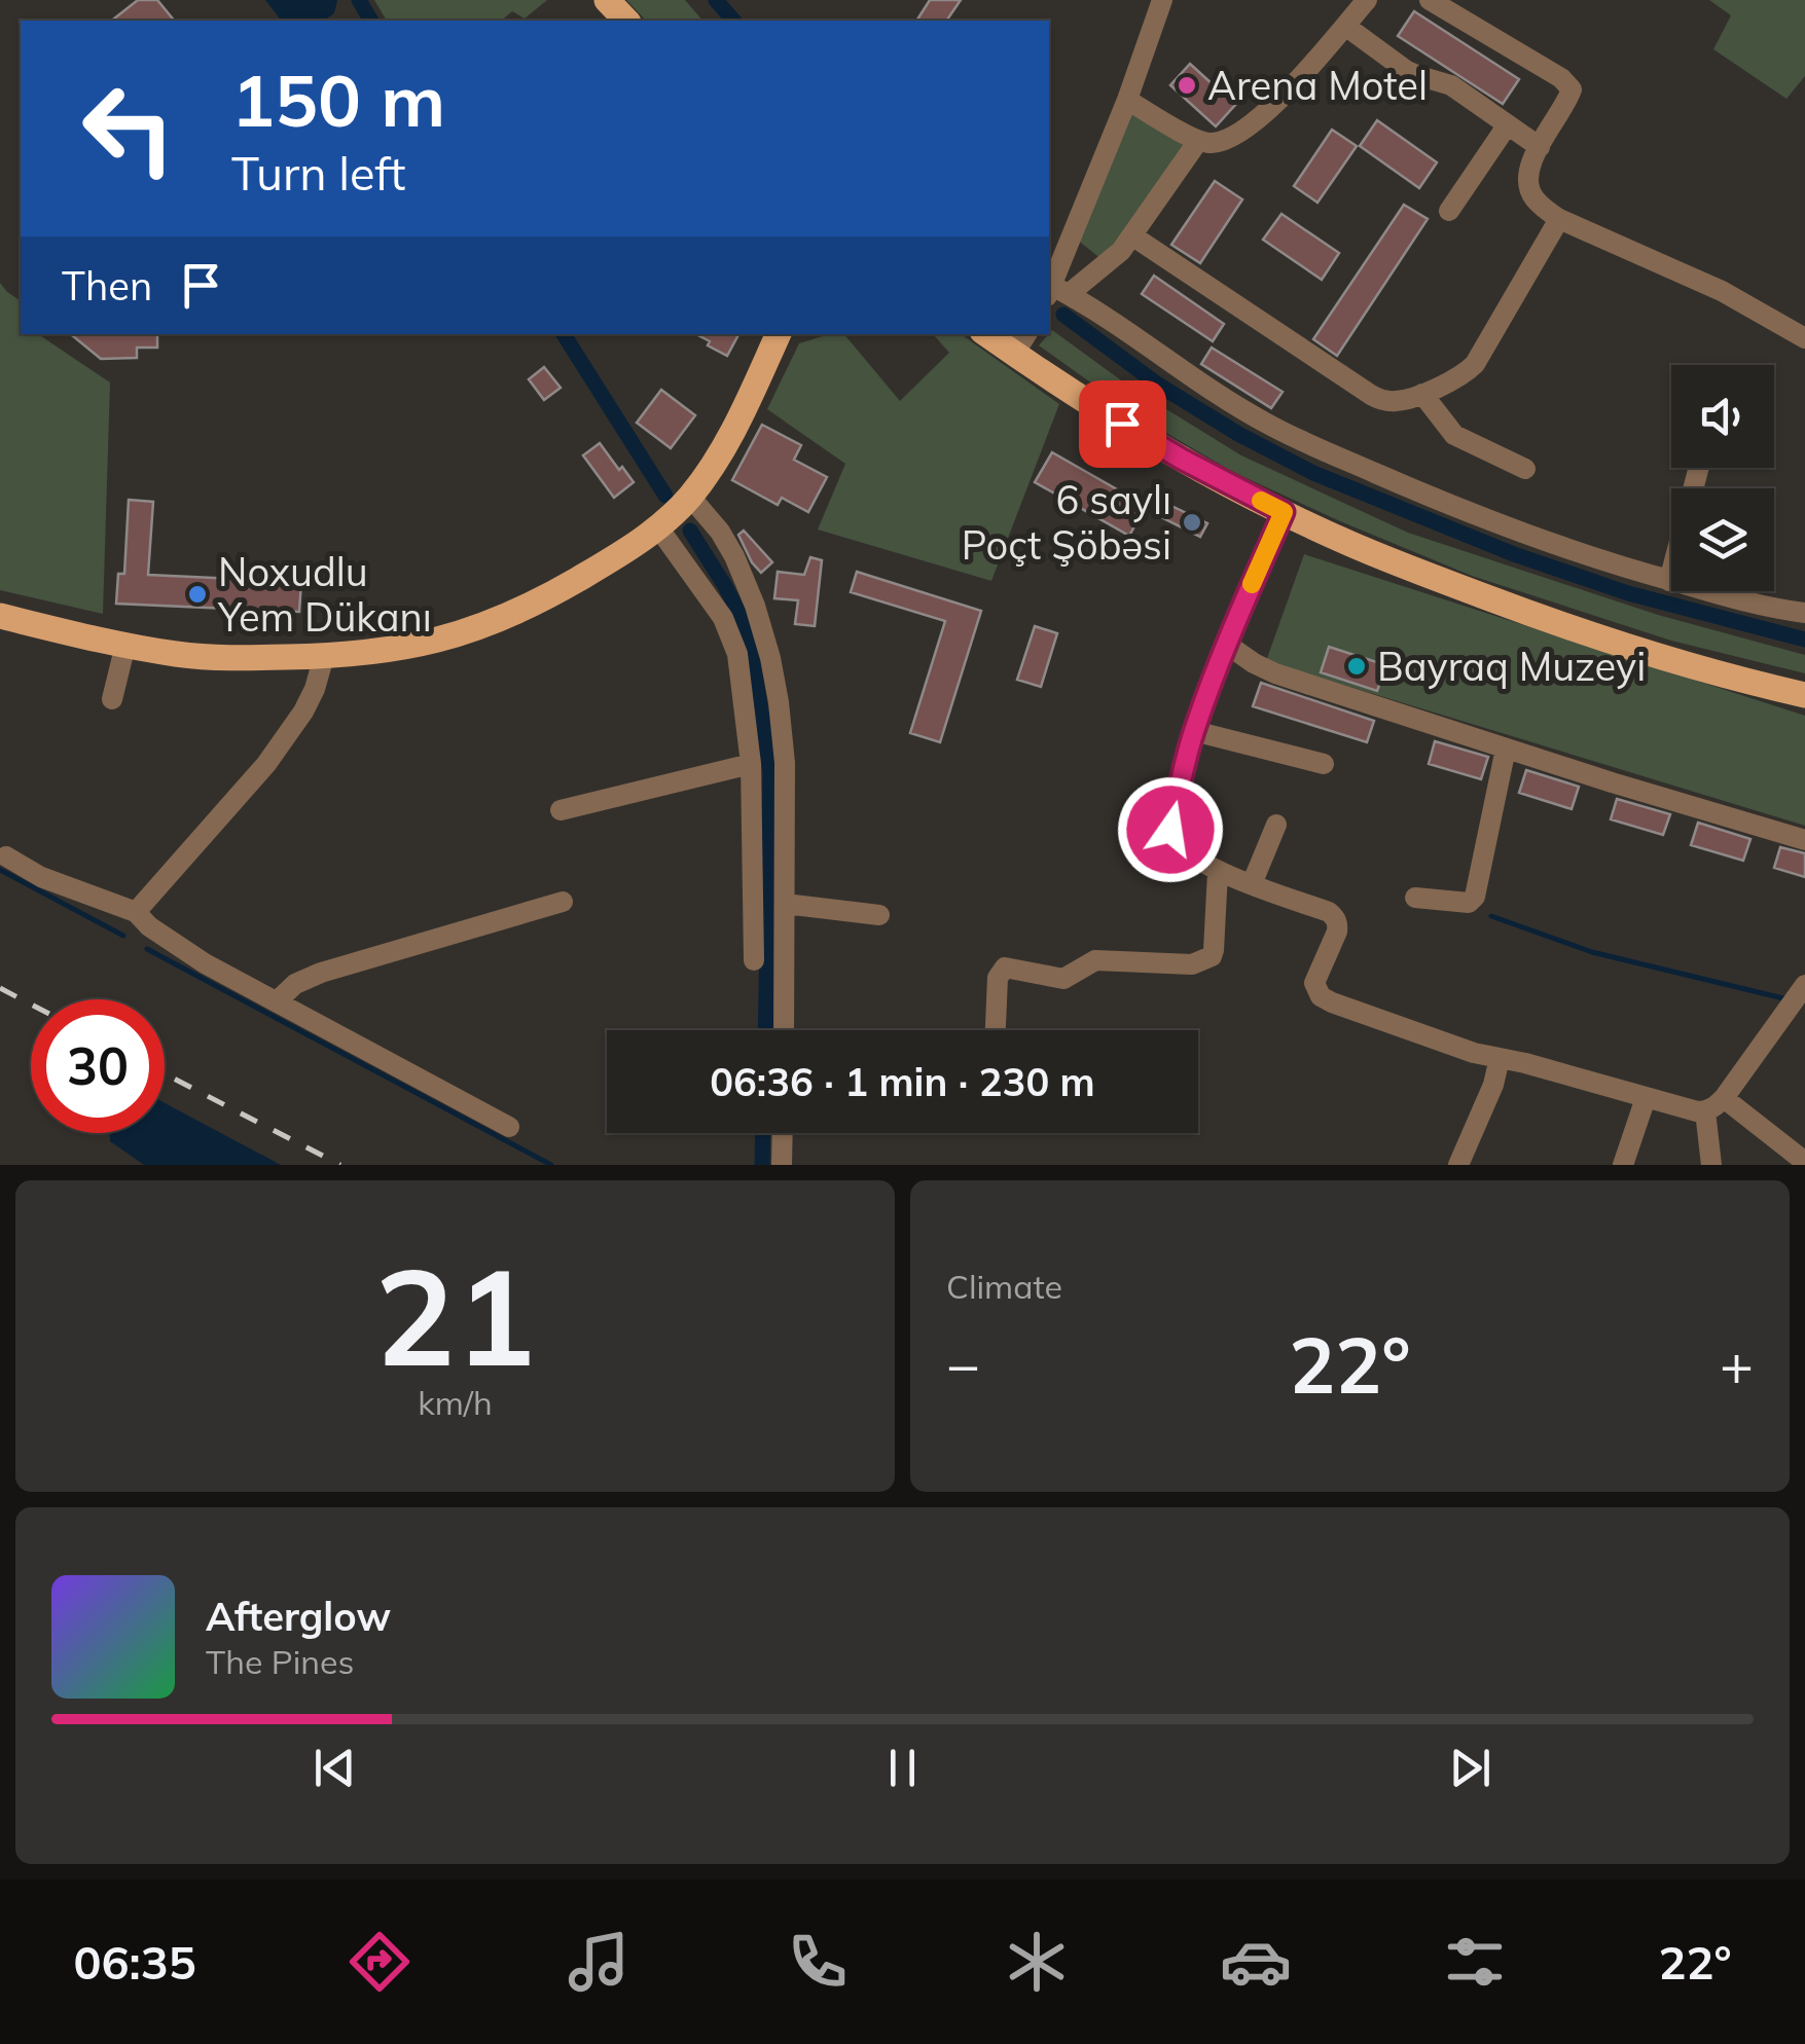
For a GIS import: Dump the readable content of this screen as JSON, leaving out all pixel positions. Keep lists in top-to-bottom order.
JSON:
{
  "places": [
    "Arena Motel",
    "6 saylı Poçt Şöbəsi",
    "Noxudlu Yem Dükanı",
    "Bayraq Muzeyi"
  ],
  "page": {
    "turn": ["150 m", "Turn left"],
    "then": "Then",
    "limit": "30",
    "trip": "06:36 · 1 min · 230 m",
    "tile": [
      ["21", "km/h"],
      "Climate"
    ],
    "heat": ["−", "22°", "+"],
    "song": ["Afterglow", "The Pines"],
    "tabs": ["06:35", "22°"]
  }
}
